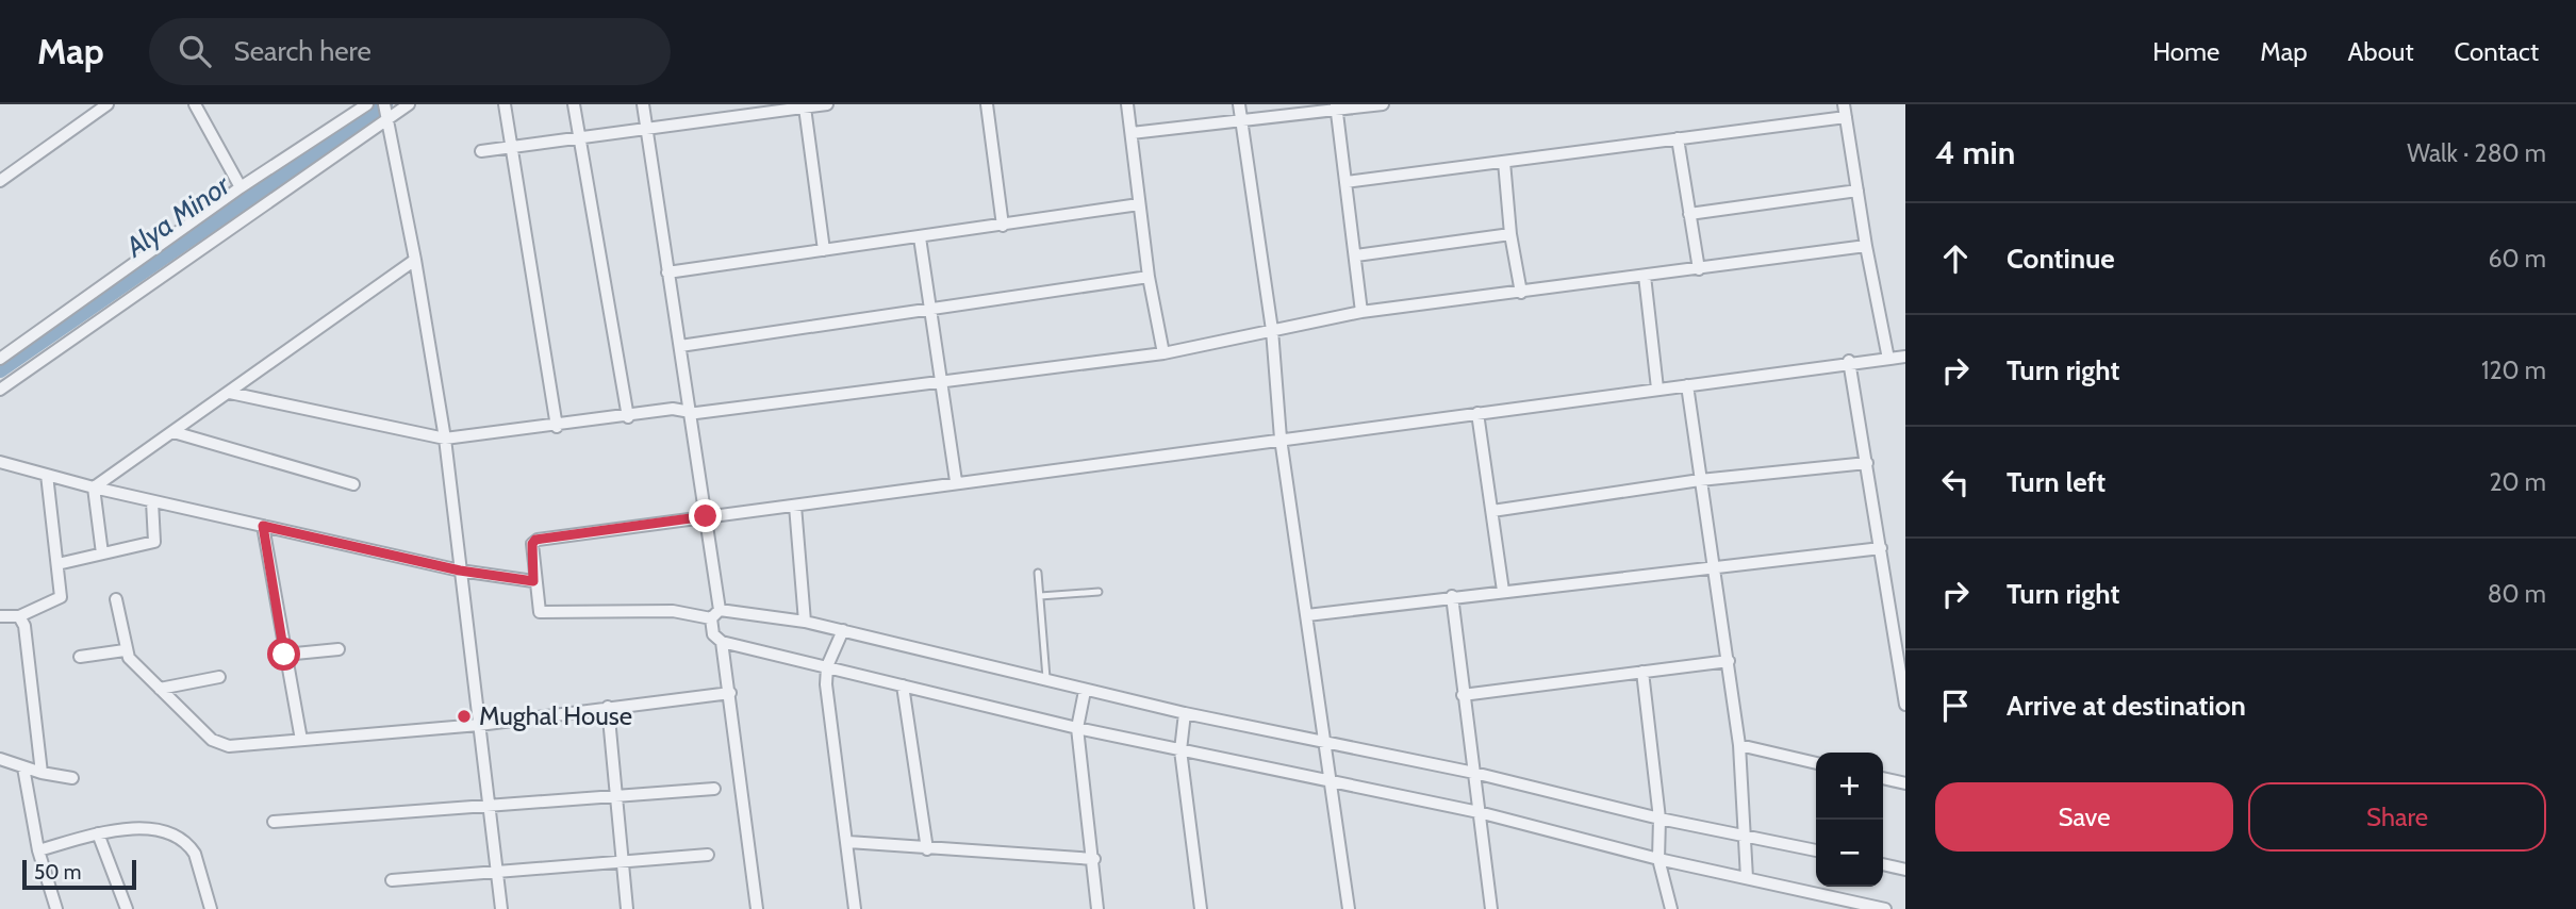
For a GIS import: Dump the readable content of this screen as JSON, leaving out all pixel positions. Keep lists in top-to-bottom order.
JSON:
{
  "water": ["Alya Minor"],
  "places": ["Mughal House"],
  "scale_bar": "50 m",
  "page": {
    "header": "Map",
    "search": "Search here",
    "nav": [
      "Home",
      "Map",
      "About",
      "Contact"
    ],
    "heading": ["4 min", "Walk · 280 m"],
    "list": [
      ["Continue", "60 m"],
      ["Turn right", "120 m"],
      ["Turn left", "20 m"],
      ["Turn right", "80 m"],
      "Arrive at destination"
    ],
    "map_buttons": ["+", "−"],
    "buttons": ["Save", "Share"],
    "scale": "50 m"
  }
}
